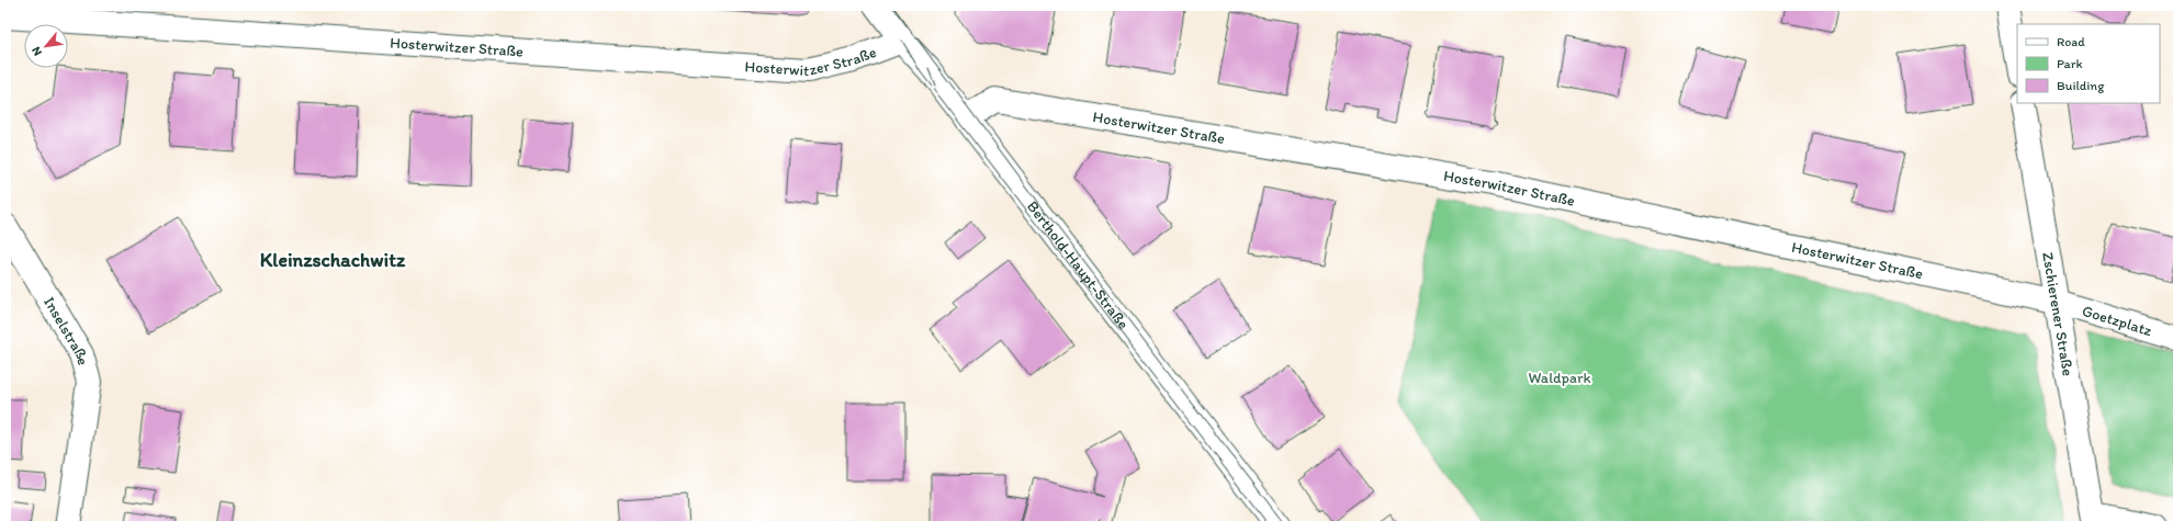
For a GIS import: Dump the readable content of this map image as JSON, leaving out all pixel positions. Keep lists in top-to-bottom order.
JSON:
{
  "streets": {
    "street": [
      "Hosterwitzer Straße",
      "Berthold-Haupt-Straße",
      "Zschierener Straße",
      "Goetzplatz",
      "Inselstraße"
    ]
  },
  "crossings": [
    ["Hosterwitzer Straße", "Berthold-Haupt-Straße"],
    ["Hosterwitzer Straße", "Zschierener Straße"],
    ["Hosterwitzer Straße", "Goetzplatz"],
    ["Zschierener Straße", "Goetzplatz"]
  ],
  "districts": ["Kleinzschachwitz"],
  "parks": ["Waldpark"],
  "legend": ["Road", "Park", "Building"],
  "north": "bottom left"
}
